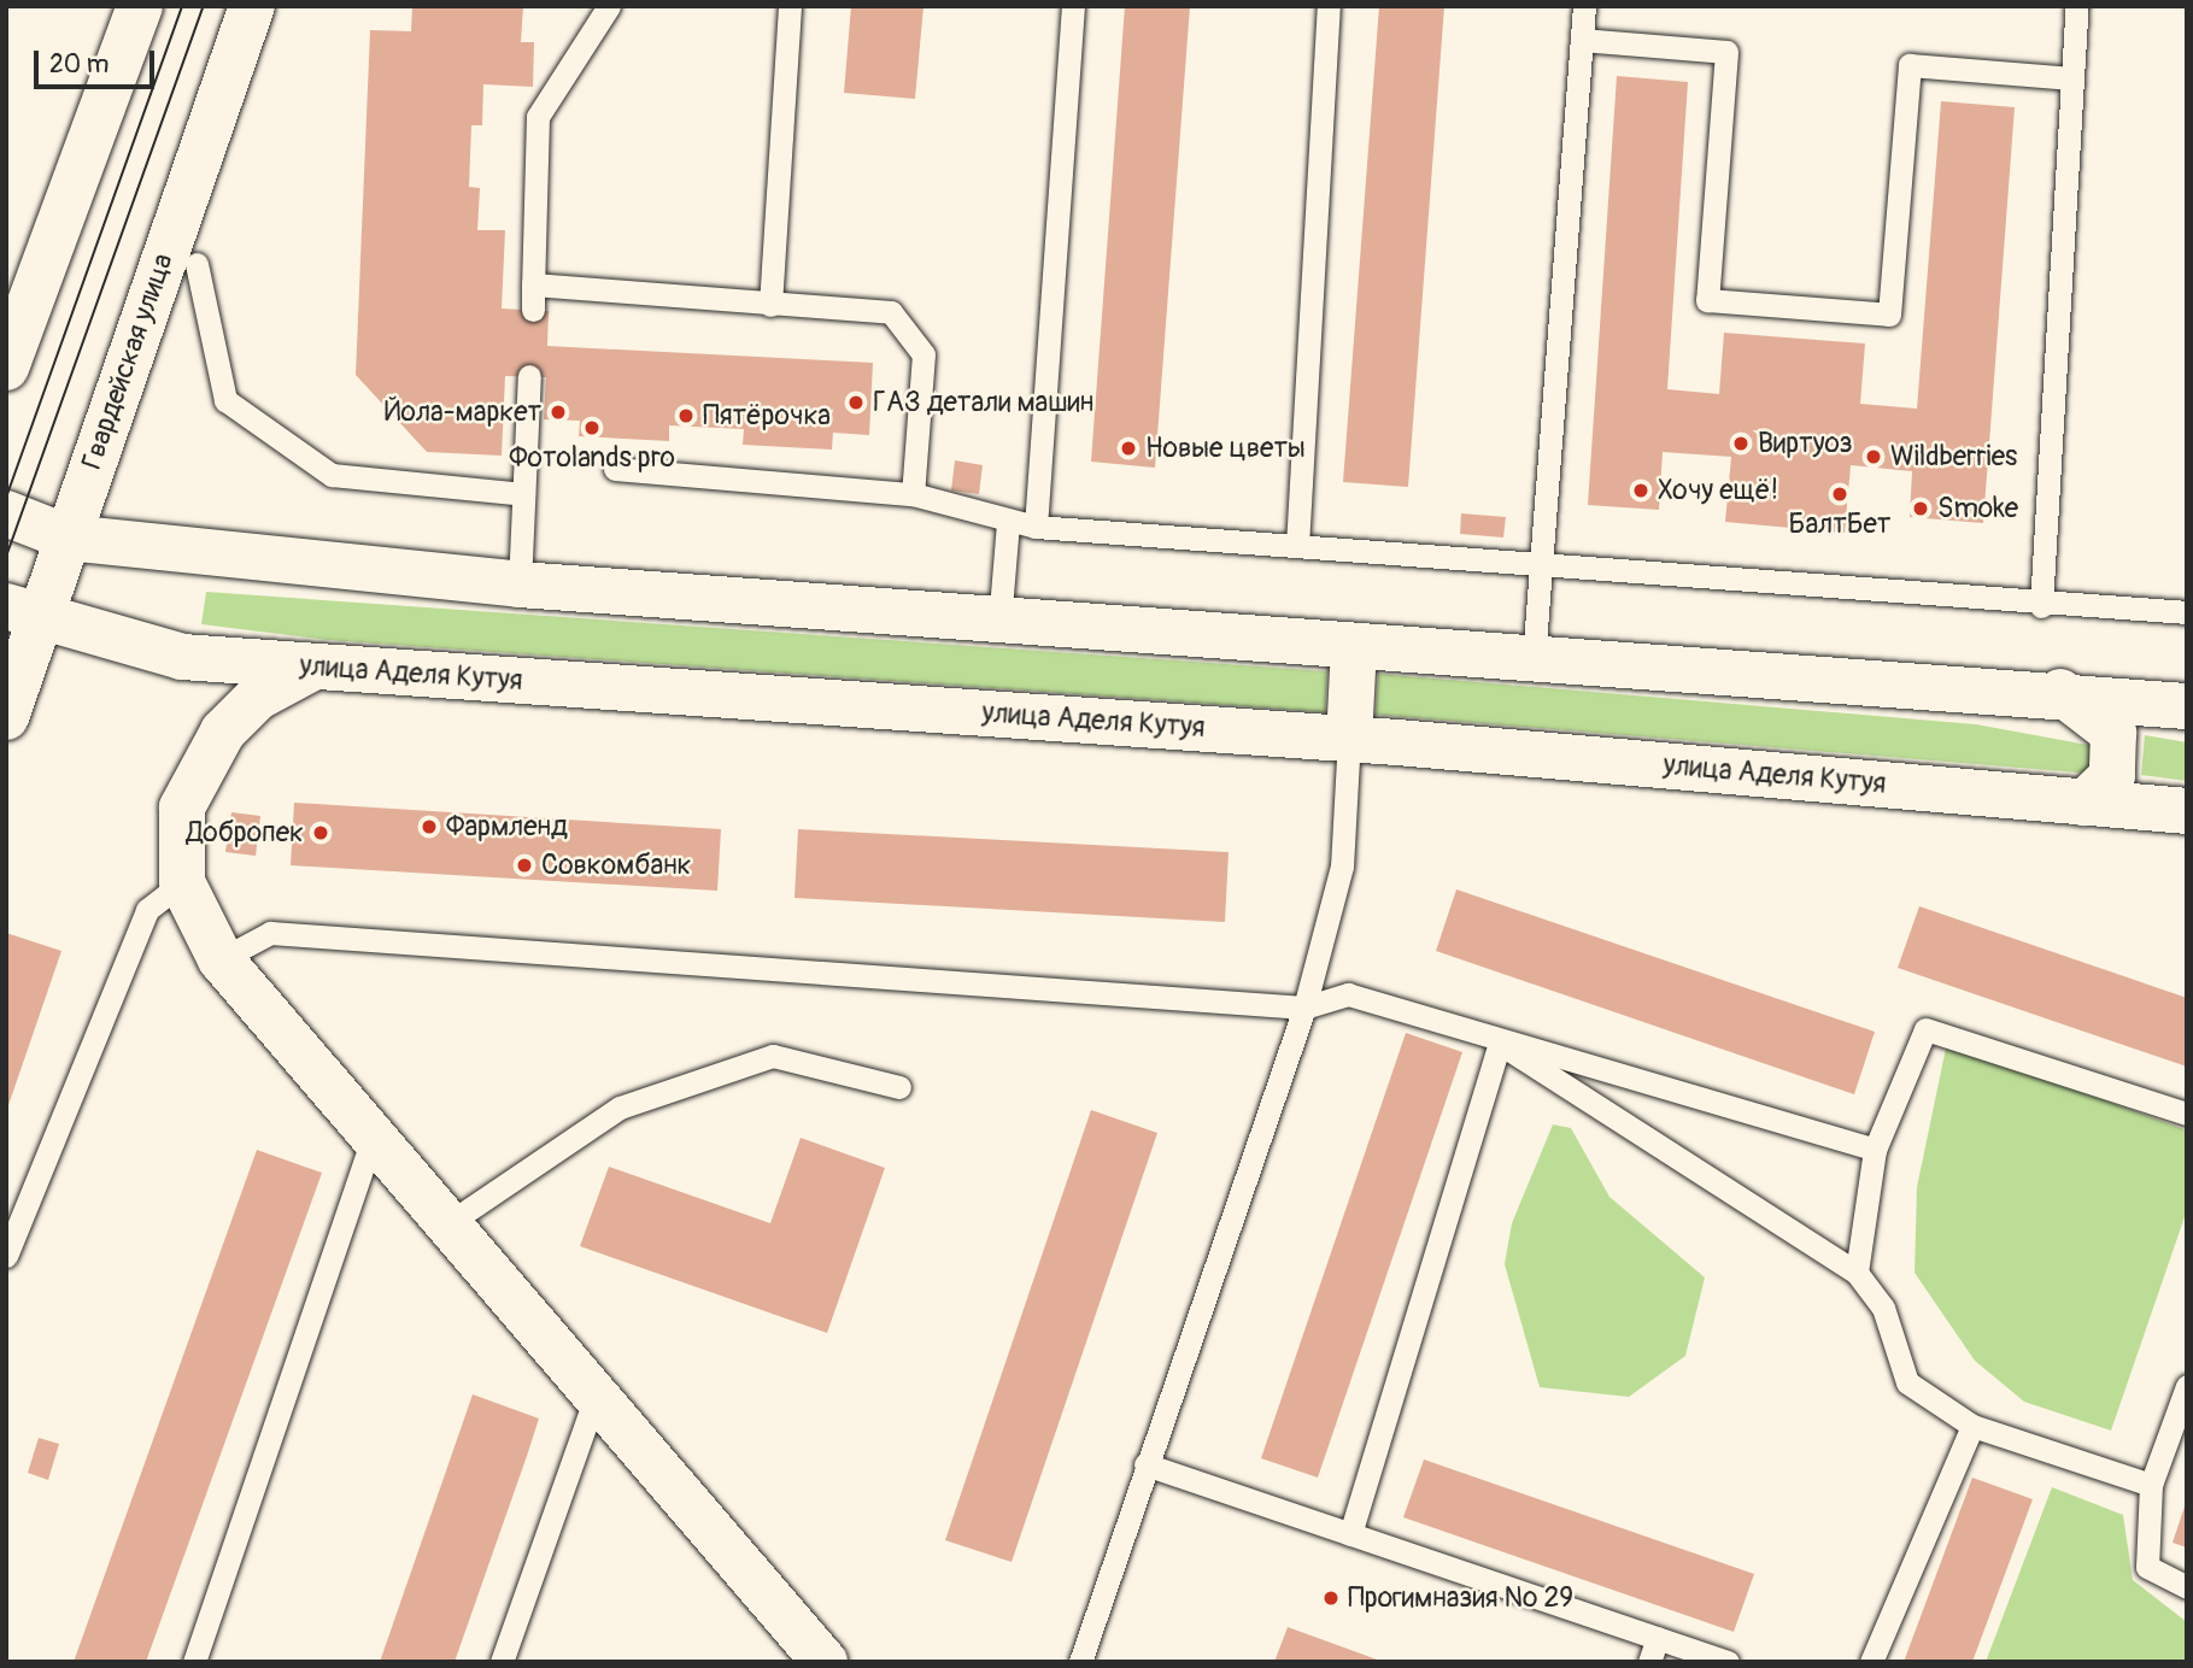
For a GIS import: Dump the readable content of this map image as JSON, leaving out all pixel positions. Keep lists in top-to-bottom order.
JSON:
{
  "streets": {
    "main road": ["Гвардейская улица", "улица Аделя Кутуя"]
  },
  "crossings": [
    ["Гвардейская улица", "улица Аделя Кутуя"]
  ],
  "places": [
    "ГАЗ детали машин",
    "Йола-маркет",
    "Пятёрочка",
    "Фотоlands pro",
    "Виртуоз",
    "Новые цветы",
    "Wildberries",
    "Хочу ещё!",
    "БалтБет",
    "Smoke",
    "Фармленд",
    "Добропек",
    "Совкомбанк",
    "Прогимназия № 29"
  ],
  "scale_bar": "20 m"
}
